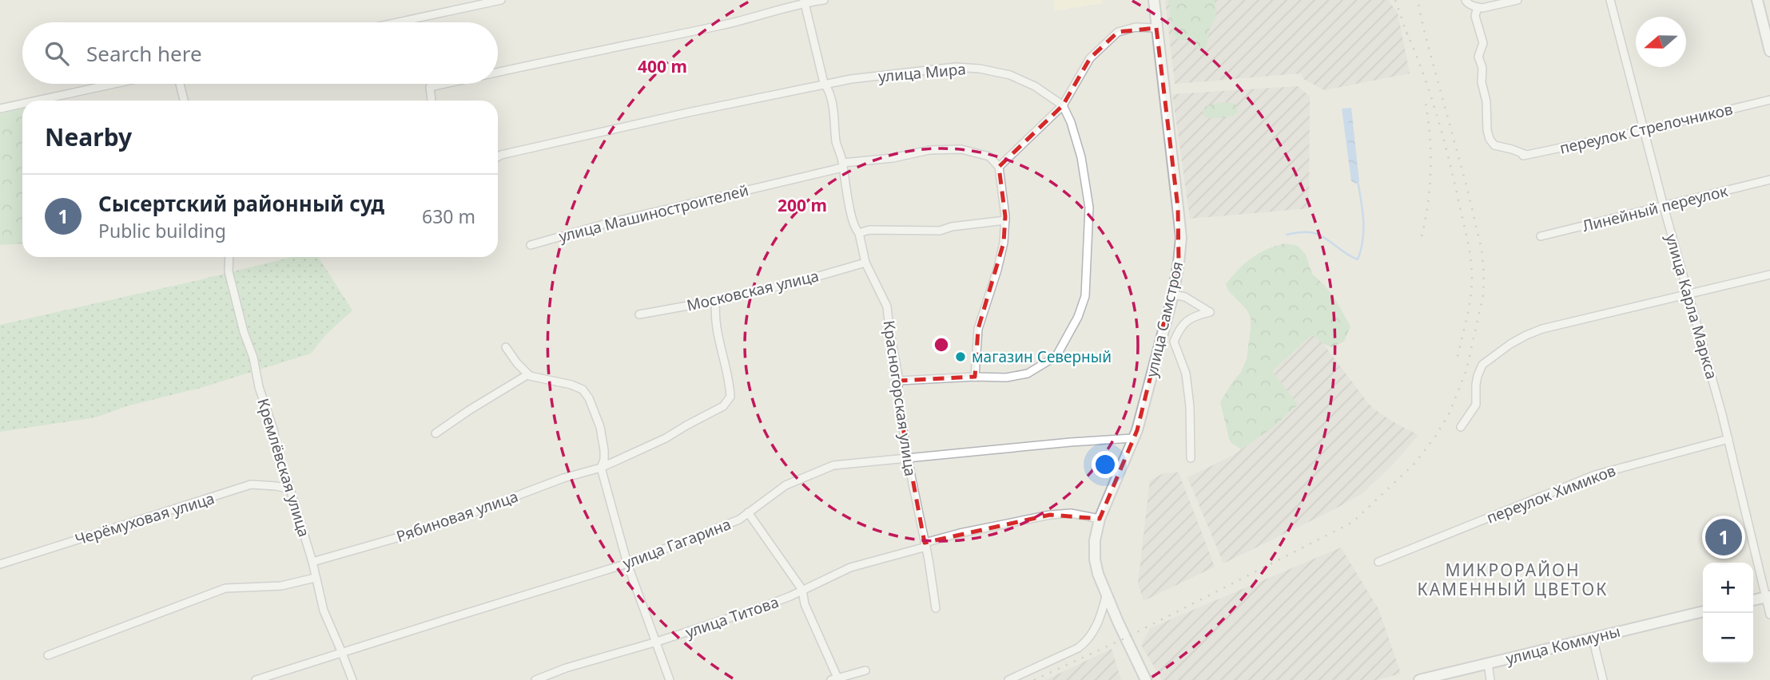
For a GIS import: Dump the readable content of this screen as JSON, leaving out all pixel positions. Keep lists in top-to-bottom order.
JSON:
{
  "streets": {
    "street": [
      "улица Мира",
      "переулок Стрелочников",
      "Линейный переулок",
      "улица Машиностроителей",
      "Московская улица",
      "улица Карла Маркса",
      "улица Самстроя",
      "Красногорская улица",
      "Кремлёвская улица",
      "переулок Химиков",
      "Рябиновая улица",
      "Черёмуховая улица",
      "улица Гагарина",
      "улица Титова",
      "улица Коммуны"
    ]
  },
  "crossings": [
    ["улица Мира", "Красногорская улица"],
    ["переулок Стрелочников", "улица Карла Маркса"],
    ["Линейный переулок", "улица Карла Маркса"],
    ["улица Машиностроителей", "Красногорская улица"],
    ["Московская улица", "Красногорская улица"],
    ["Московская улица", "Рябиновая улица"],
    ["улица Карла Маркса", "переулок Химиков"],
    ["улица Самстроя", "улица Гагарина"],
    ["улица Самстроя", "улица Титова"],
    ["Красногорская улица", "улица Гагарина"],
    ["Красногорская улица", "улица Титова"],
    ["Кремлёвская улица", "Рябиновая улица"],
    ["Кремлёвская улица", "Черёмуховая улица"],
    ["Кремлёвская улица", "улица Гагарина"]
  ],
  "districts": ["МИКРОРАЙОН КАМЕННЫЙ ЦВЕТОК"],
  "places": ["магазин Северный"],
  "north": "left",
  "page": {
    "search": "Search here",
    "heading": "Nearby",
    "list": [
      {
        "mark": "1",
        "name": "Сысертский районный суд",
        "note": "Public building",
        "value": "630 m"
      }
    ],
    "pins": "1",
    "map_buttons": ["+", "−"]
  },
  "rings": ["400 m", "200 m"]
}
